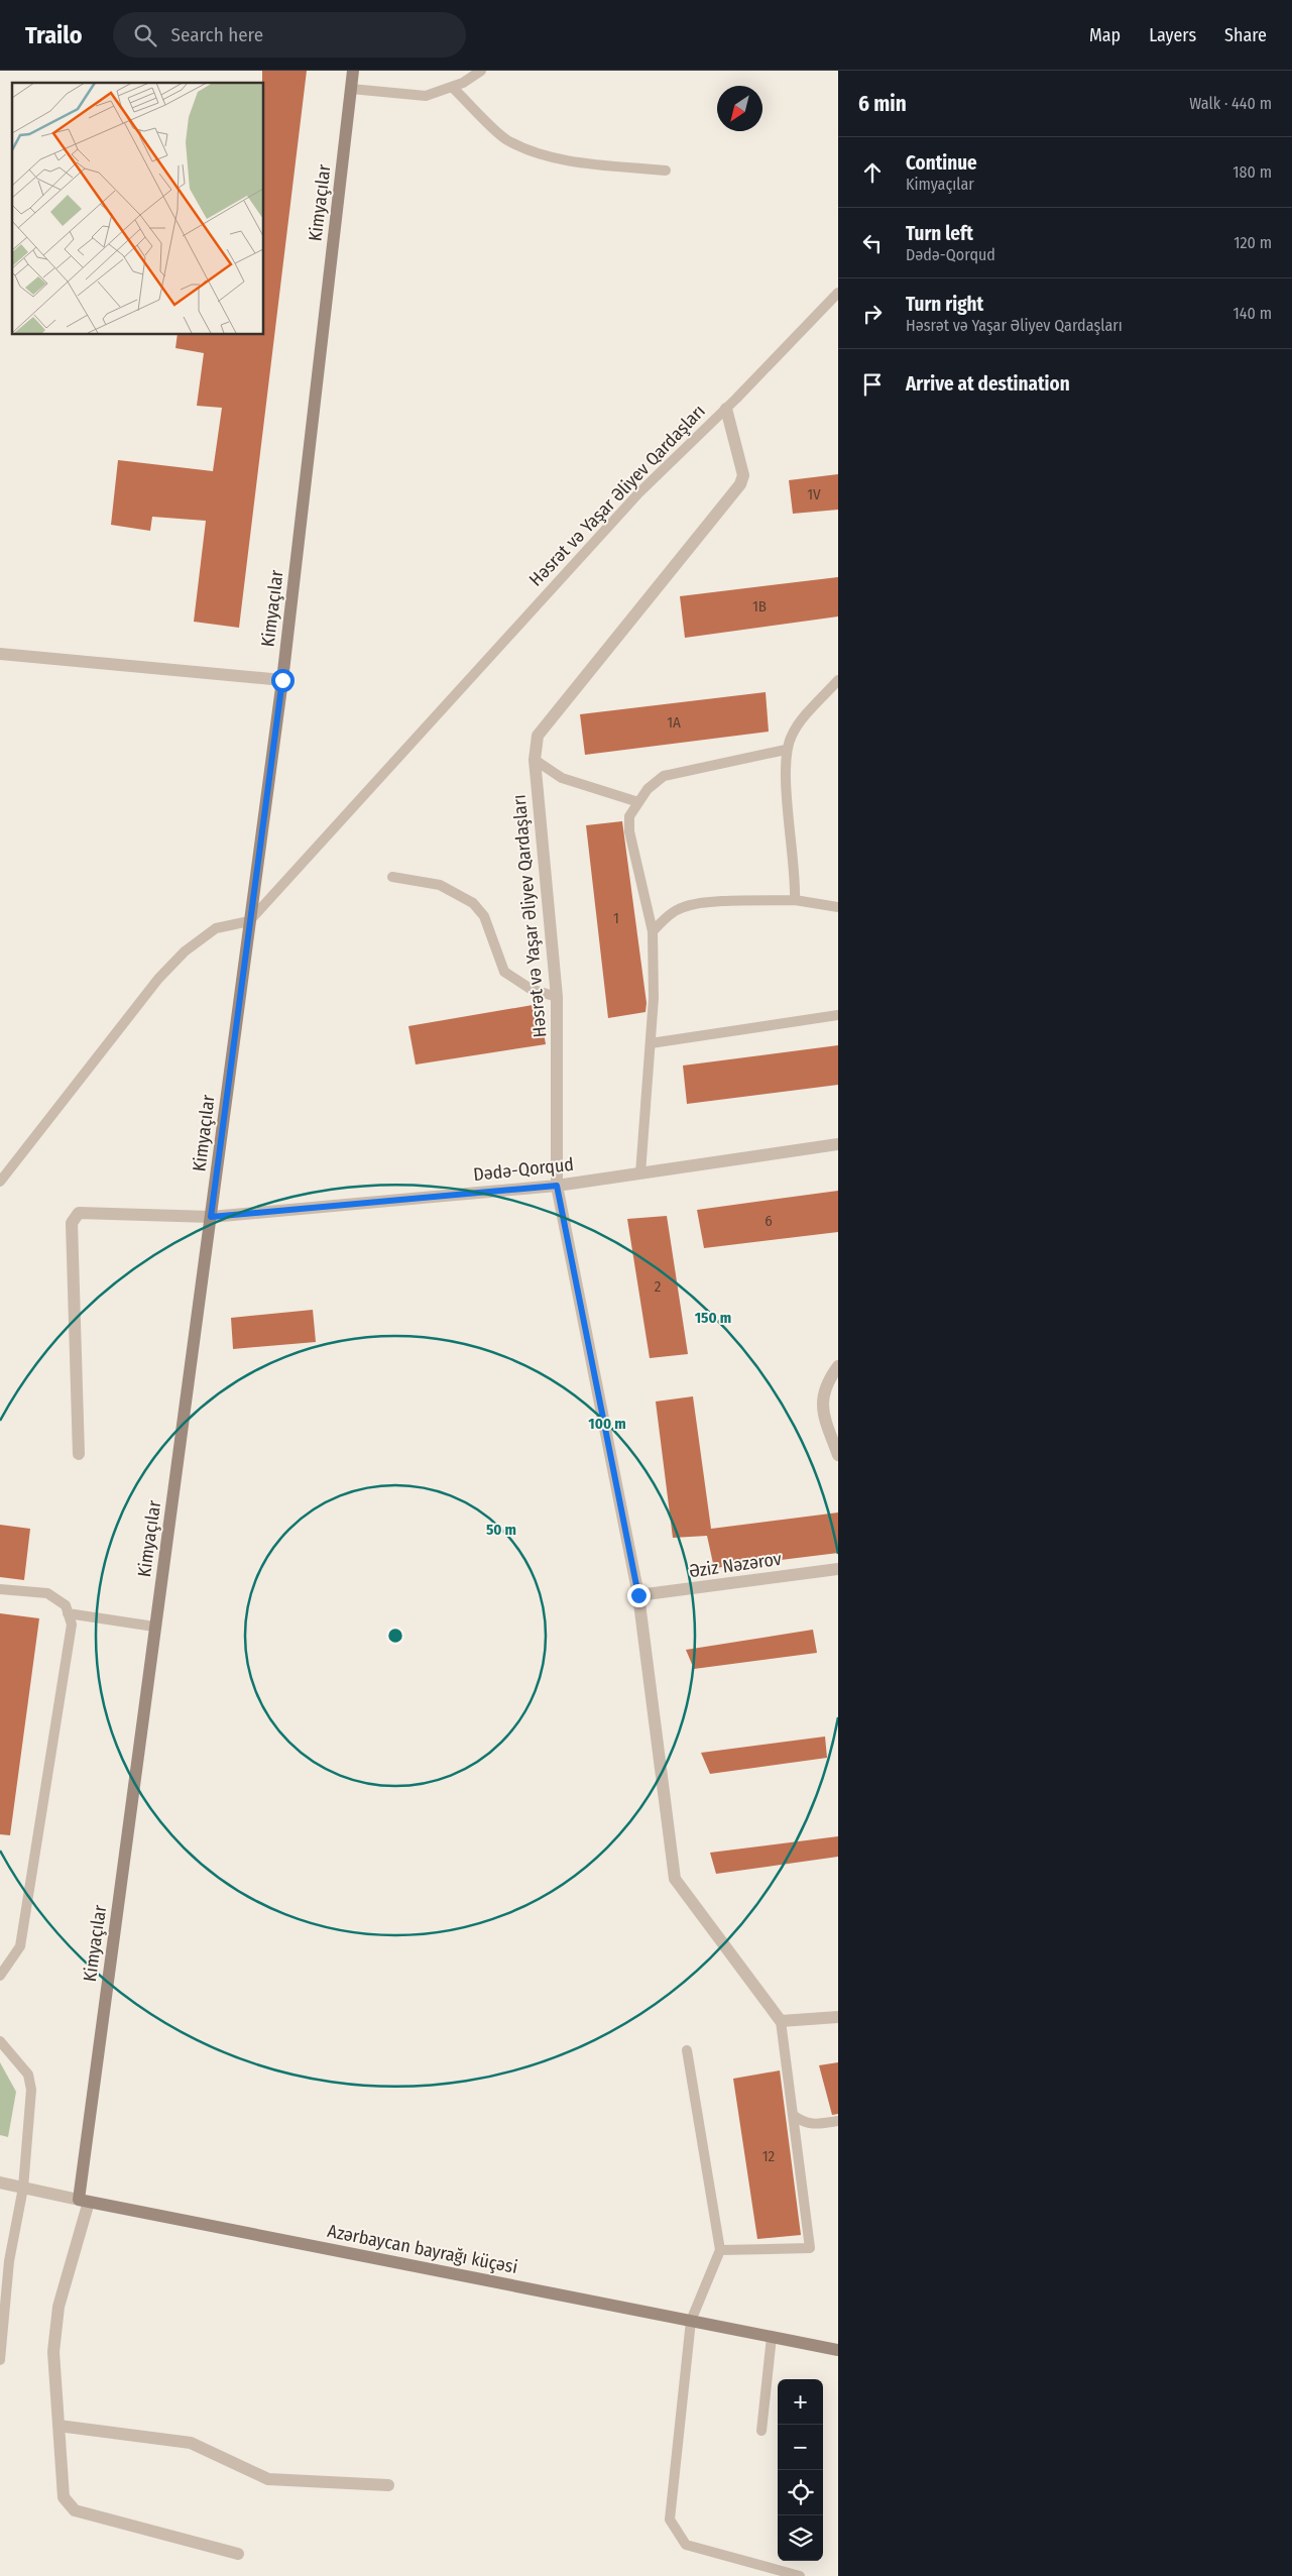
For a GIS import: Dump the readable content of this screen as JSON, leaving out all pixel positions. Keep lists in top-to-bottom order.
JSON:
{
  "streets": {
    "street": [
      "Kimyaçılar",
      "Həsrət və Yaşar Əliyev Qardaşları",
      "Dədə-Qorqud",
      "Əziz Nəzərov",
      "Azərbaycan bayrağı küçəsi"
    ]
  },
  "crossings": [
    ["Kimyaçılar", "Həsrət və Yaşar Əliyev Qardaşları"],
    ["Kimyaçılar", "Dədə-Qorqud"],
    ["Kimyaçılar", "Azərbaycan bayrağı küçəsi"],
    ["Həsrət və Yaşar Əliyev Qardaşları", "Dədə-Qorqud"],
    ["Həsrət və Yaşar Əliyev Qardaşları", "Əziz Nəzərov"]
  ],
  "house_numbers": [
    "1V",
    "1B",
    "1A",
    "1",
    "6",
    "2",
    "12"
  ],
  "north": "bottom left",
  "page": {
    "header": "Trailo",
    "search": "Search here",
    "nav": ["Map", "Layers", "Share"],
    "heading": ["6 min", "Walk · 440 m"],
    "list": [
      ["Continue", "Kimyaçılar", "180 m"],
      ["Turn left", "Dədə-Qorqud", "120 m"],
      ["Turn right", "Həsrət və Yaşar Əliyev Qardaşları", "140 m"],
      "Arrive at destination"
    ],
    "map_buttons": ["+", "−"]
  },
  "rings": ["150 m", "100 m", "50 m"]
}
